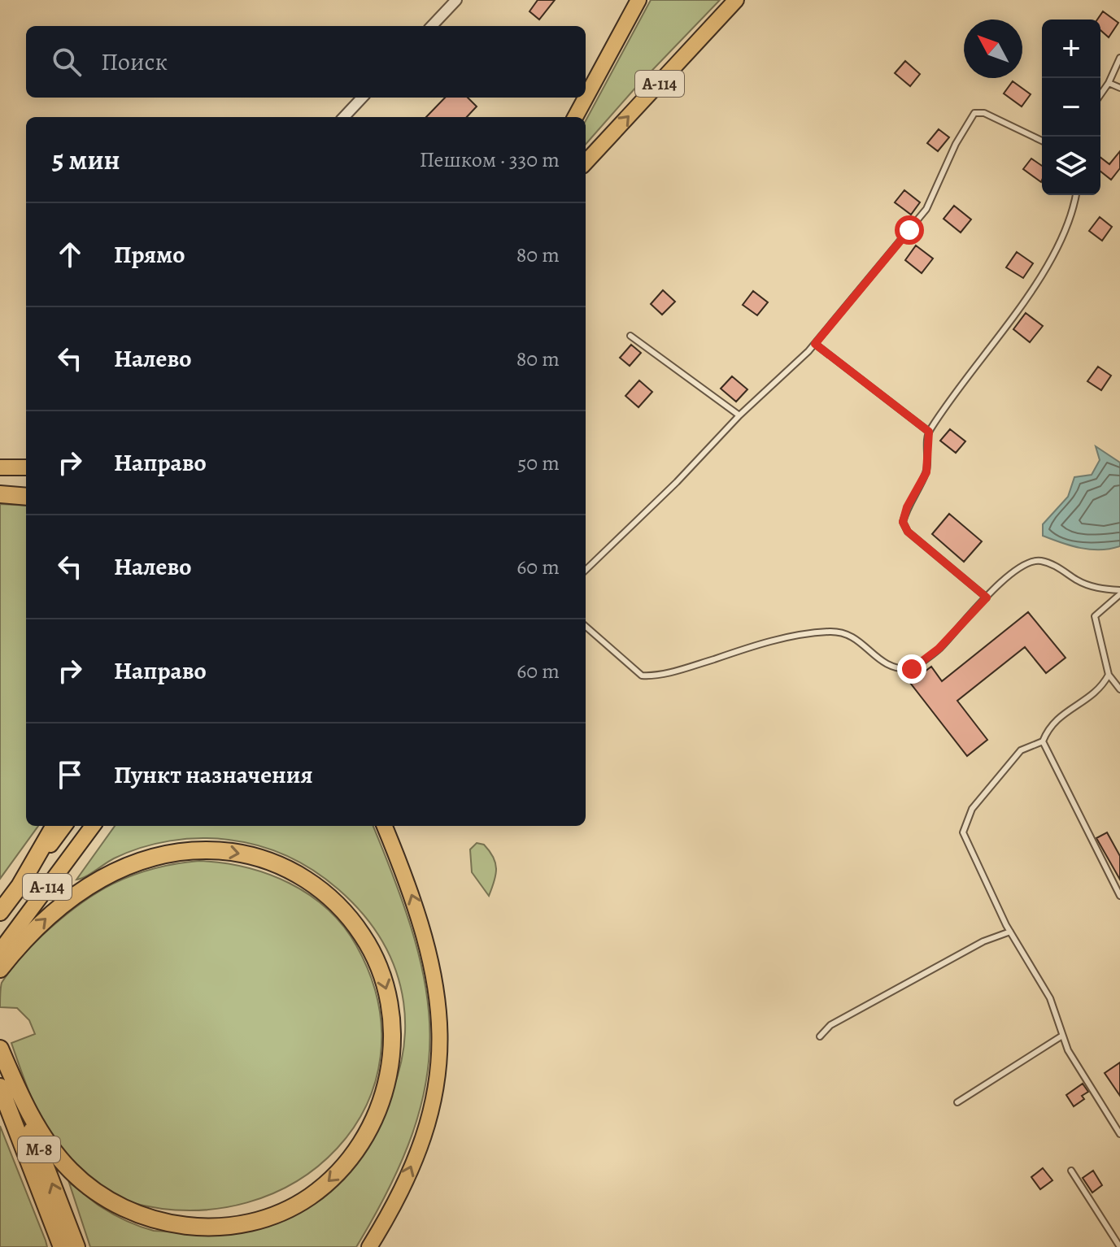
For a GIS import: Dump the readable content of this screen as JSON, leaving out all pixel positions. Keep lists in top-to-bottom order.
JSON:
{
  "streets": {
    "highway": ["А-114", "М-8"]
  },
  "north": "top left",
  "page": {
    "map_buttons": ["+", "−"],
    "search": "Поиск",
    "heading": ["5 мин", "Пешком · 330 m"],
    "list": [
      ["Прямо", "80 m"],
      ["Налево", "80 m"],
      ["Направо", "50 m"],
      ["Налево", "60 m"],
      ["Направо", "60 m"],
      "Пункт назначения"
    ]
  }
}
